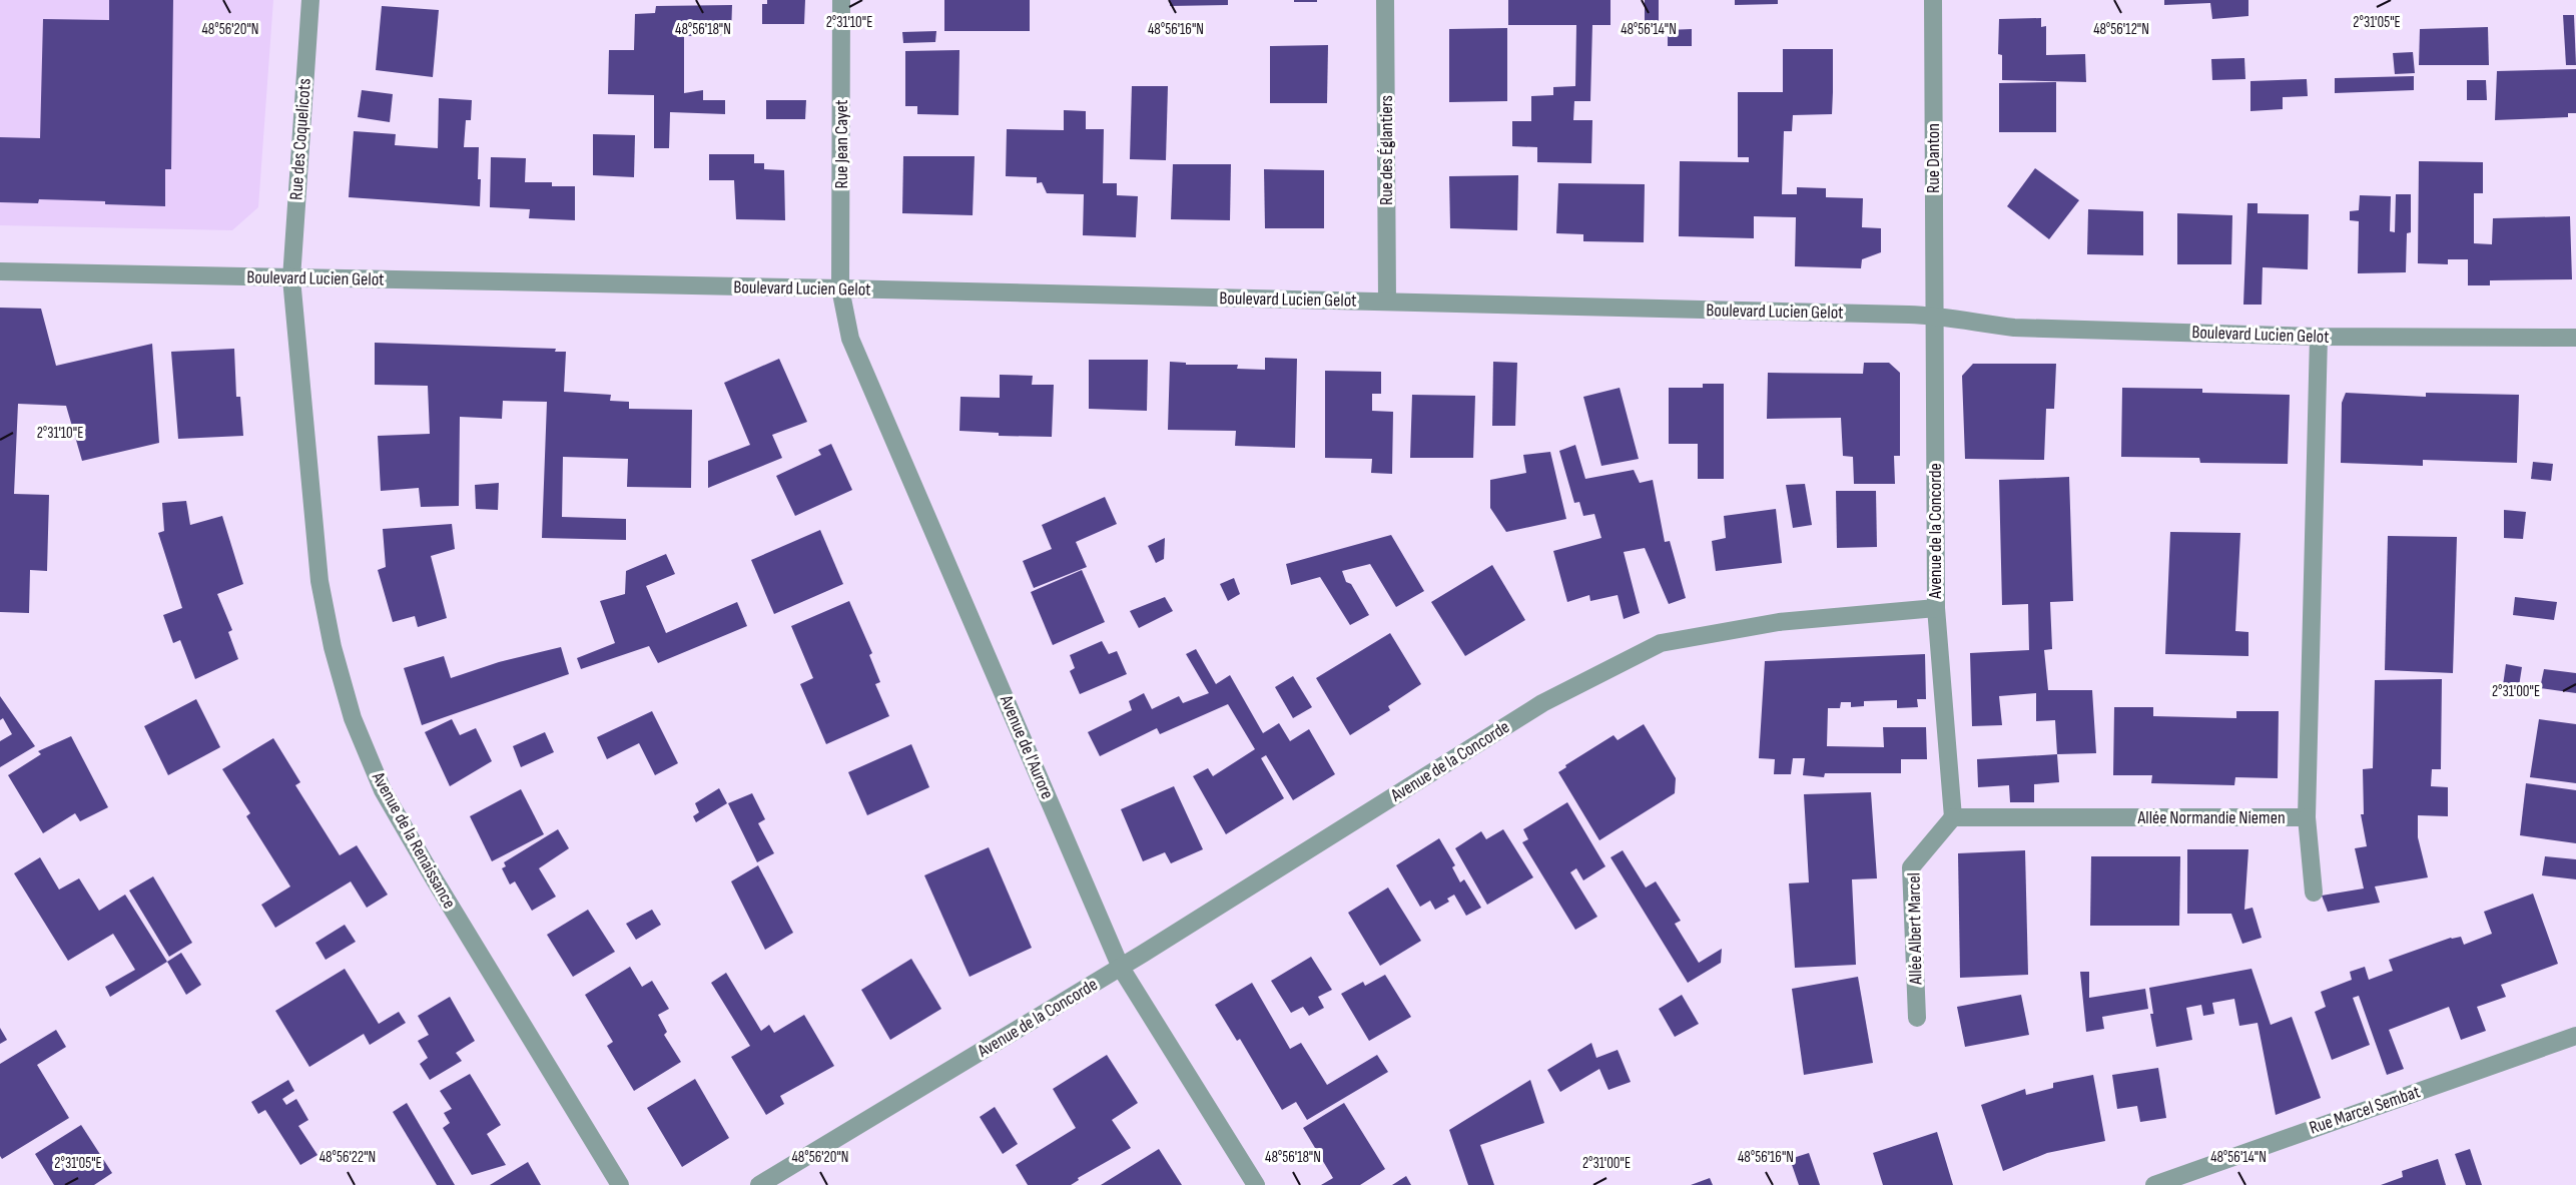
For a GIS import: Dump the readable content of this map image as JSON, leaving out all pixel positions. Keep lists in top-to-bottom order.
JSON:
{
  "streets": {
    "street": [
      "Rue des Coquelicots",
      "Rue Jean Cayet",
      "Rue des Églantiers",
      "Rue Danton",
      "Boulevard Lucien Gelot",
      "Avenue de la Concorde",
      "Avenue de l'Aurore",
      "Allée Normandie Niemen",
      "Avenue de la Renaissance",
      "Allée Albert Marcel",
      "Rue Marcel Sembat"
    ]
  },
  "crossings": [
    ["Rue des Coquelicots", "Boulevard Lucien Gelot"],
    ["Rue des Coquelicots", "Avenue de la Renaissance"],
    ["Rue Jean Cayet", "Boulevard Lucien Gelot"],
    ["Rue Jean Cayet", "Avenue de l'Aurore"],
    ["Rue des Églantiers", "Boulevard Lucien Gelot"],
    ["Rue Danton", "Boulevard Lucien Gelot"],
    ["Rue Danton", "Avenue de la Concorde"],
    ["Boulevard Lucien Gelot", "Avenue de la Concorde"],
    ["Boulevard Lucien Gelot", "Avenue de l'Aurore"],
    ["Boulevard Lucien Gelot", "Allée Normandie Niemen"],
    ["Boulevard Lucien Gelot", "Avenue de la Renaissance"],
    ["Avenue de la Concorde", "Avenue de l'Aurore"],
    ["Allée Normandie Niemen", "Allée Albert Marcel"]
  ],
  "coordinates": [
    "2°31'10\"E",
    "2°31'05\"E",
    "48°56'20\"N",
    "48°56'18\"N",
    "48°56'16\"N",
    "48°56'14\"N",
    "48°56'12\"N",
    "2°31'00\"E",
    "48°56'22\"N"
  ]
}
